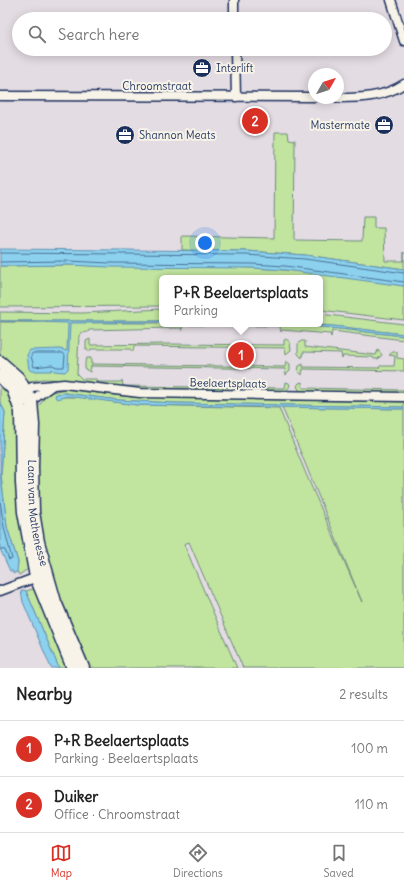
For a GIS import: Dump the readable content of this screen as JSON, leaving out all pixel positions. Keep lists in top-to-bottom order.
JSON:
{
  "streets": {
    "street": ["Chroomstraat", "Beelaertsplaats", "Laan van Mathenesse"]
  },
  "crossings": [
    ["Beelaertsplaats", "Laan van Mathenesse"]
  ],
  "places": {
    "office": ["Interlift", "Mastermate", "Shannon Meats"]
  },
  "north": "top right",
  "page": {
    "search": "Search here",
    "pins": ["2", "1"],
    "popup": ["P+R Beelaertsplaats", "Parking"],
    "heading": ["Nearby", "2 results"],
    "list": [
      {
        "mark": "1",
        "name": "P+R Beelaertsplaats",
        "note": "Parking · Beelaertsplaats",
        "value": "100 m"
      },
      {
        "mark": "2",
        "name": "Duiker",
        "note": "Office · Chroomstraat",
        "value": "110 m"
      }
    ],
    "nav": ["Map", "Directions", "Saved"]
  }
}
